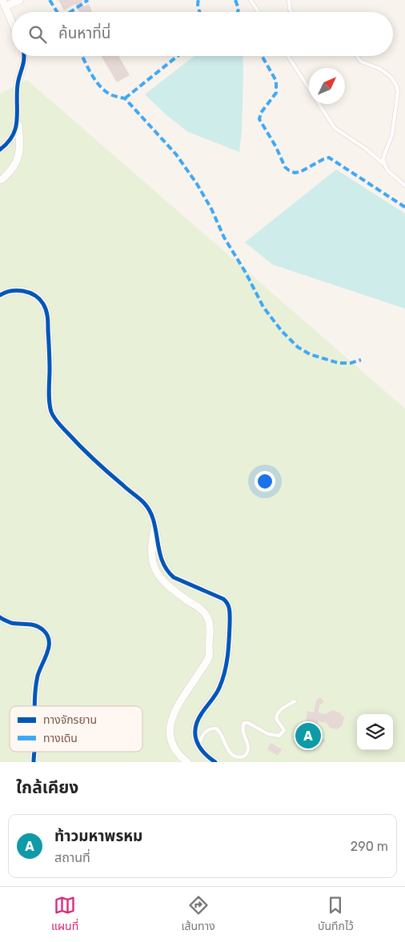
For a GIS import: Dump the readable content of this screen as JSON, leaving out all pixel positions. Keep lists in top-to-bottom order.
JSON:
{
  "legend": ["ทางจักรยาน", "ทางเดิน"],
  "north": "top right",
  "page": {
    "search": "ค้นหาที่นี่",
    "pins": "A",
    "heading": "ใกล้เคียง",
    "list": [
      {
        "mark": "A",
        "name": "ท้าวมหาพรหม",
        "note": "สถานที่",
        "value": "290 m"
      }
    ],
    "nav": ["แผนที่", "เส้นทาง", "บันทึกไว้"]
  }
}
